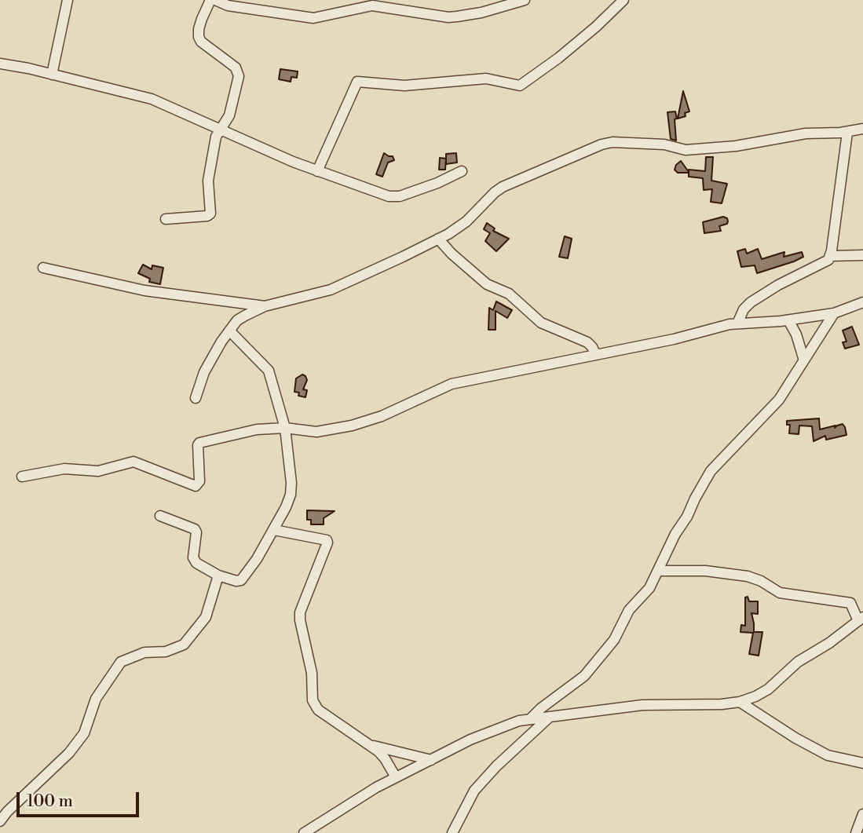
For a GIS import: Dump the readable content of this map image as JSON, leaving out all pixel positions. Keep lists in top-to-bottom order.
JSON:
{
  "scale_bar": "100 m"
}
